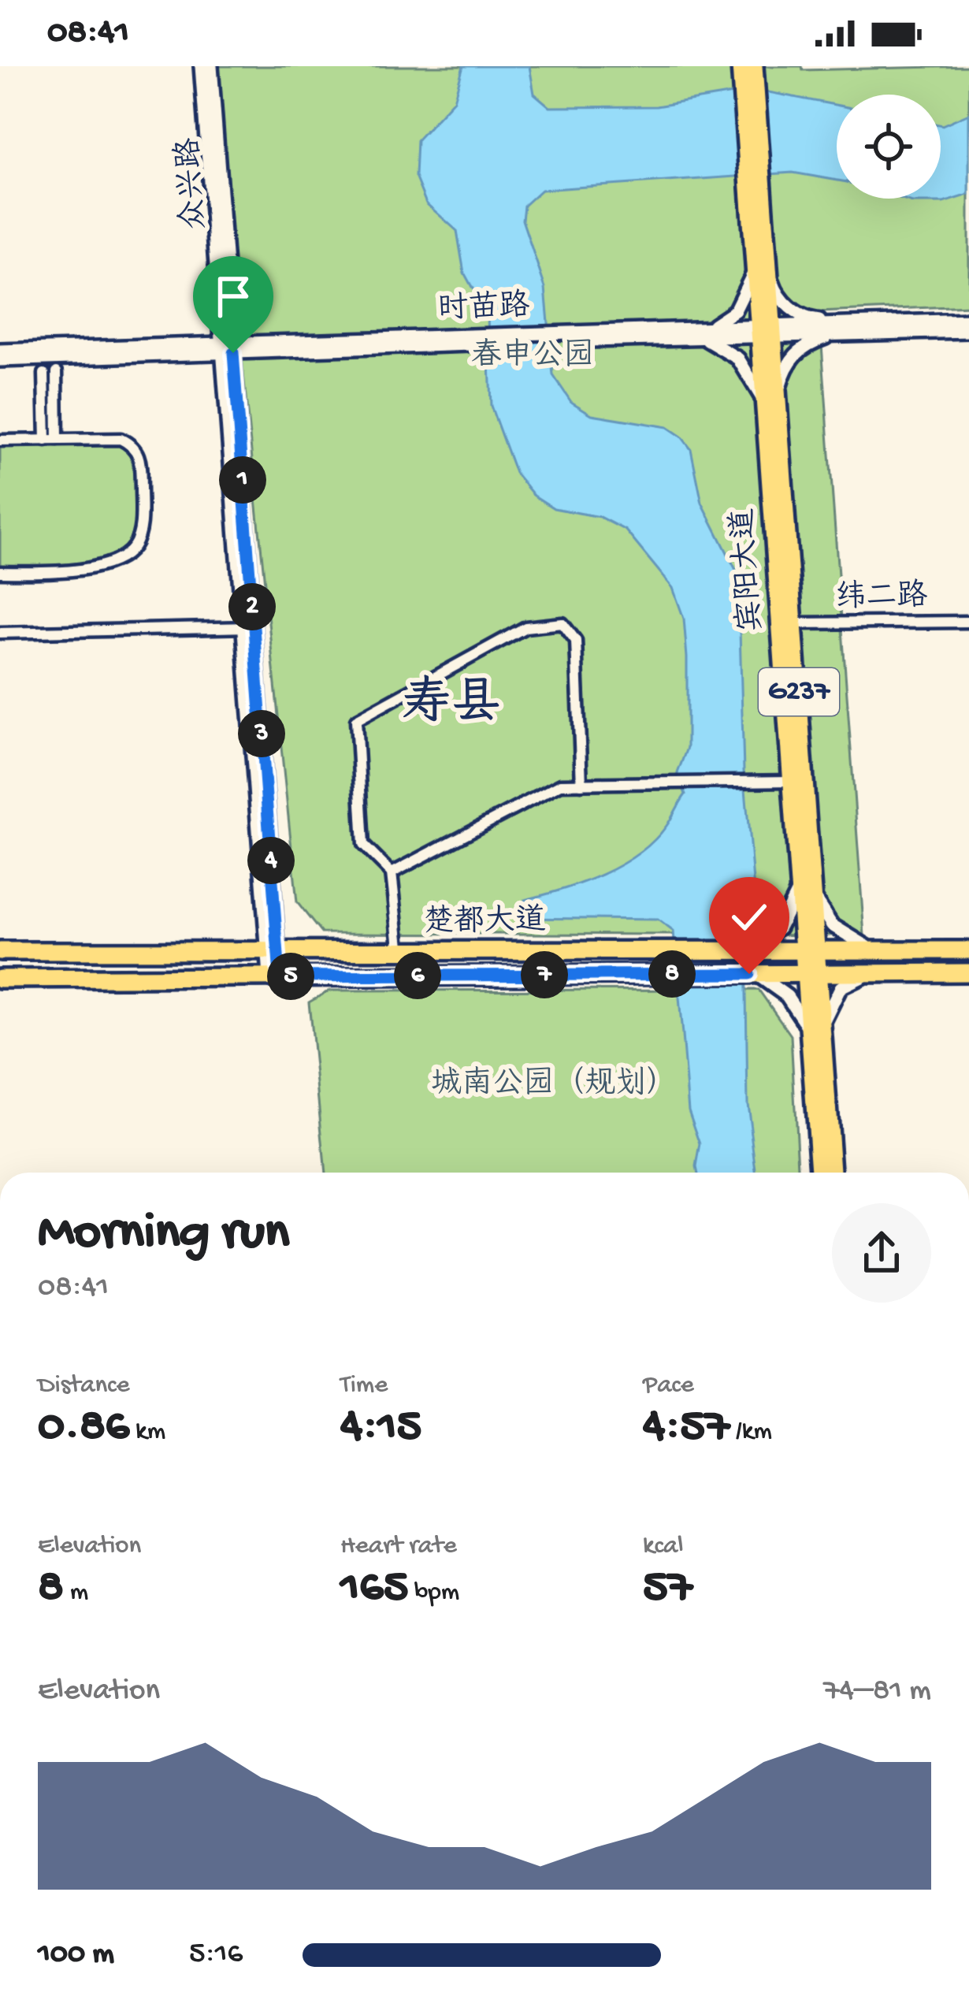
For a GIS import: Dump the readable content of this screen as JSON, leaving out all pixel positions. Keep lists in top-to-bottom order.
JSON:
{
  "streets": {
    "main road": ["宾阳大道", "G237", "楚都大道"],
    "street": ["众兴路", "时苗路", "纬二路"]
  },
  "crossings": [
    ["众兴路", "时苗路"],
    ["众兴路", "楚都大道"],
    ["时苗路", "宾阳大道"],
    ["宾阳大道", "纬二路"],
    ["宾阳大道", "楚都大道"]
  ],
  "districts": ["寿县"],
  "parks": ["春申公园", "城南公园（规划）"],
  "page": {
    "status": "08:41",
    "pins": [
      "1",
      "2",
      "3",
      "4",
      "8",
      "7",
      "6",
      "5"
    ],
    "heading": ["Morning run", "08:41"],
    "stats": [
      ["Distance", "0.86 km"],
      ["Time", "4:15"],
      ["Pace", "4:57 /km"],
      ["Elevation", "8 m"],
      ["Heart rate", "165 bpm"],
      ["kcal", "57"]
    ],
    "chart": ["Elevation", "74–81 m"],
    "list": [
      {
        "name": "100 m",
        "note": "5:16"
      }
    ]
  }
}
